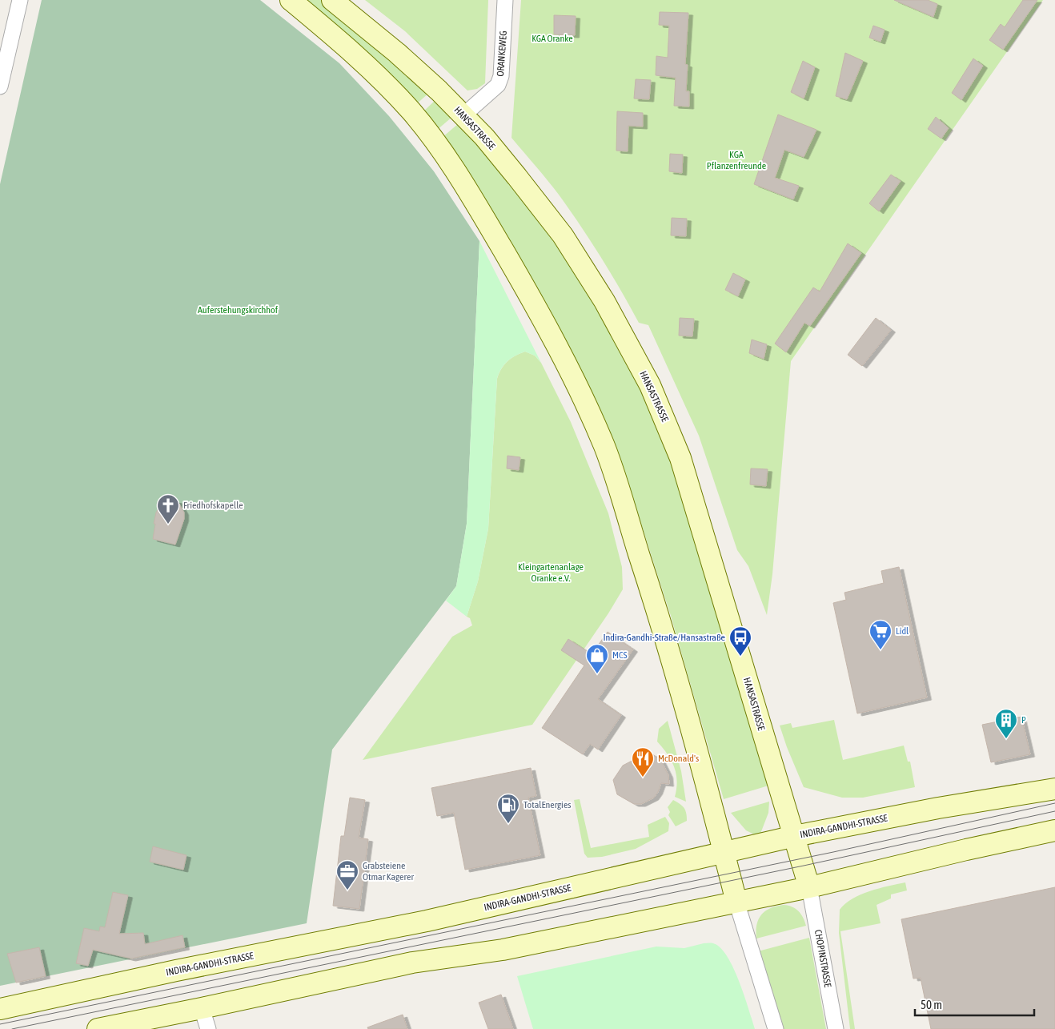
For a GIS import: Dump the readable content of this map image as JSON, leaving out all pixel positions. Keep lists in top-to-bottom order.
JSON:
{
  "streets": {
    "main road": ["HANSASTRASSE", "INDIRA-GANDHI-STRASSE"],
    "street": ["ORANKEWEG", "CHOPINSTRASSE"]
  },
  "crossings": [
    ["ORANKEWEG", "HANSASTRASSE"],
    ["HANSASTRASSE", "INDIRA-GANDHI-STRASSE"],
    ["HANSASTRASSE", "CHOPINSTRASSE"]
  ],
  "parks": [
    "KGA Oranke",
    "KGA Pflanzenfreunde",
    "Auferstehungskirchhof",
    "Kleingartenanlage Oranke e.V."
  ],
  "places": {
    "church": ["Friedhofskapelle"],
    "supermarket": ["Lidl"],
    "bus stop": ["Indira-Gandhi-Straße/Hansastraße"],
    "shop": ["MCS"],
    "building": ["P"],
    "restaurant": ["McDonald's"],
    "fuel station": ["TotalEnergies"],
    "office": ["Grabsteiene Otmar Kagerer"]
  },
  "scale_bar": "50 m"
}
